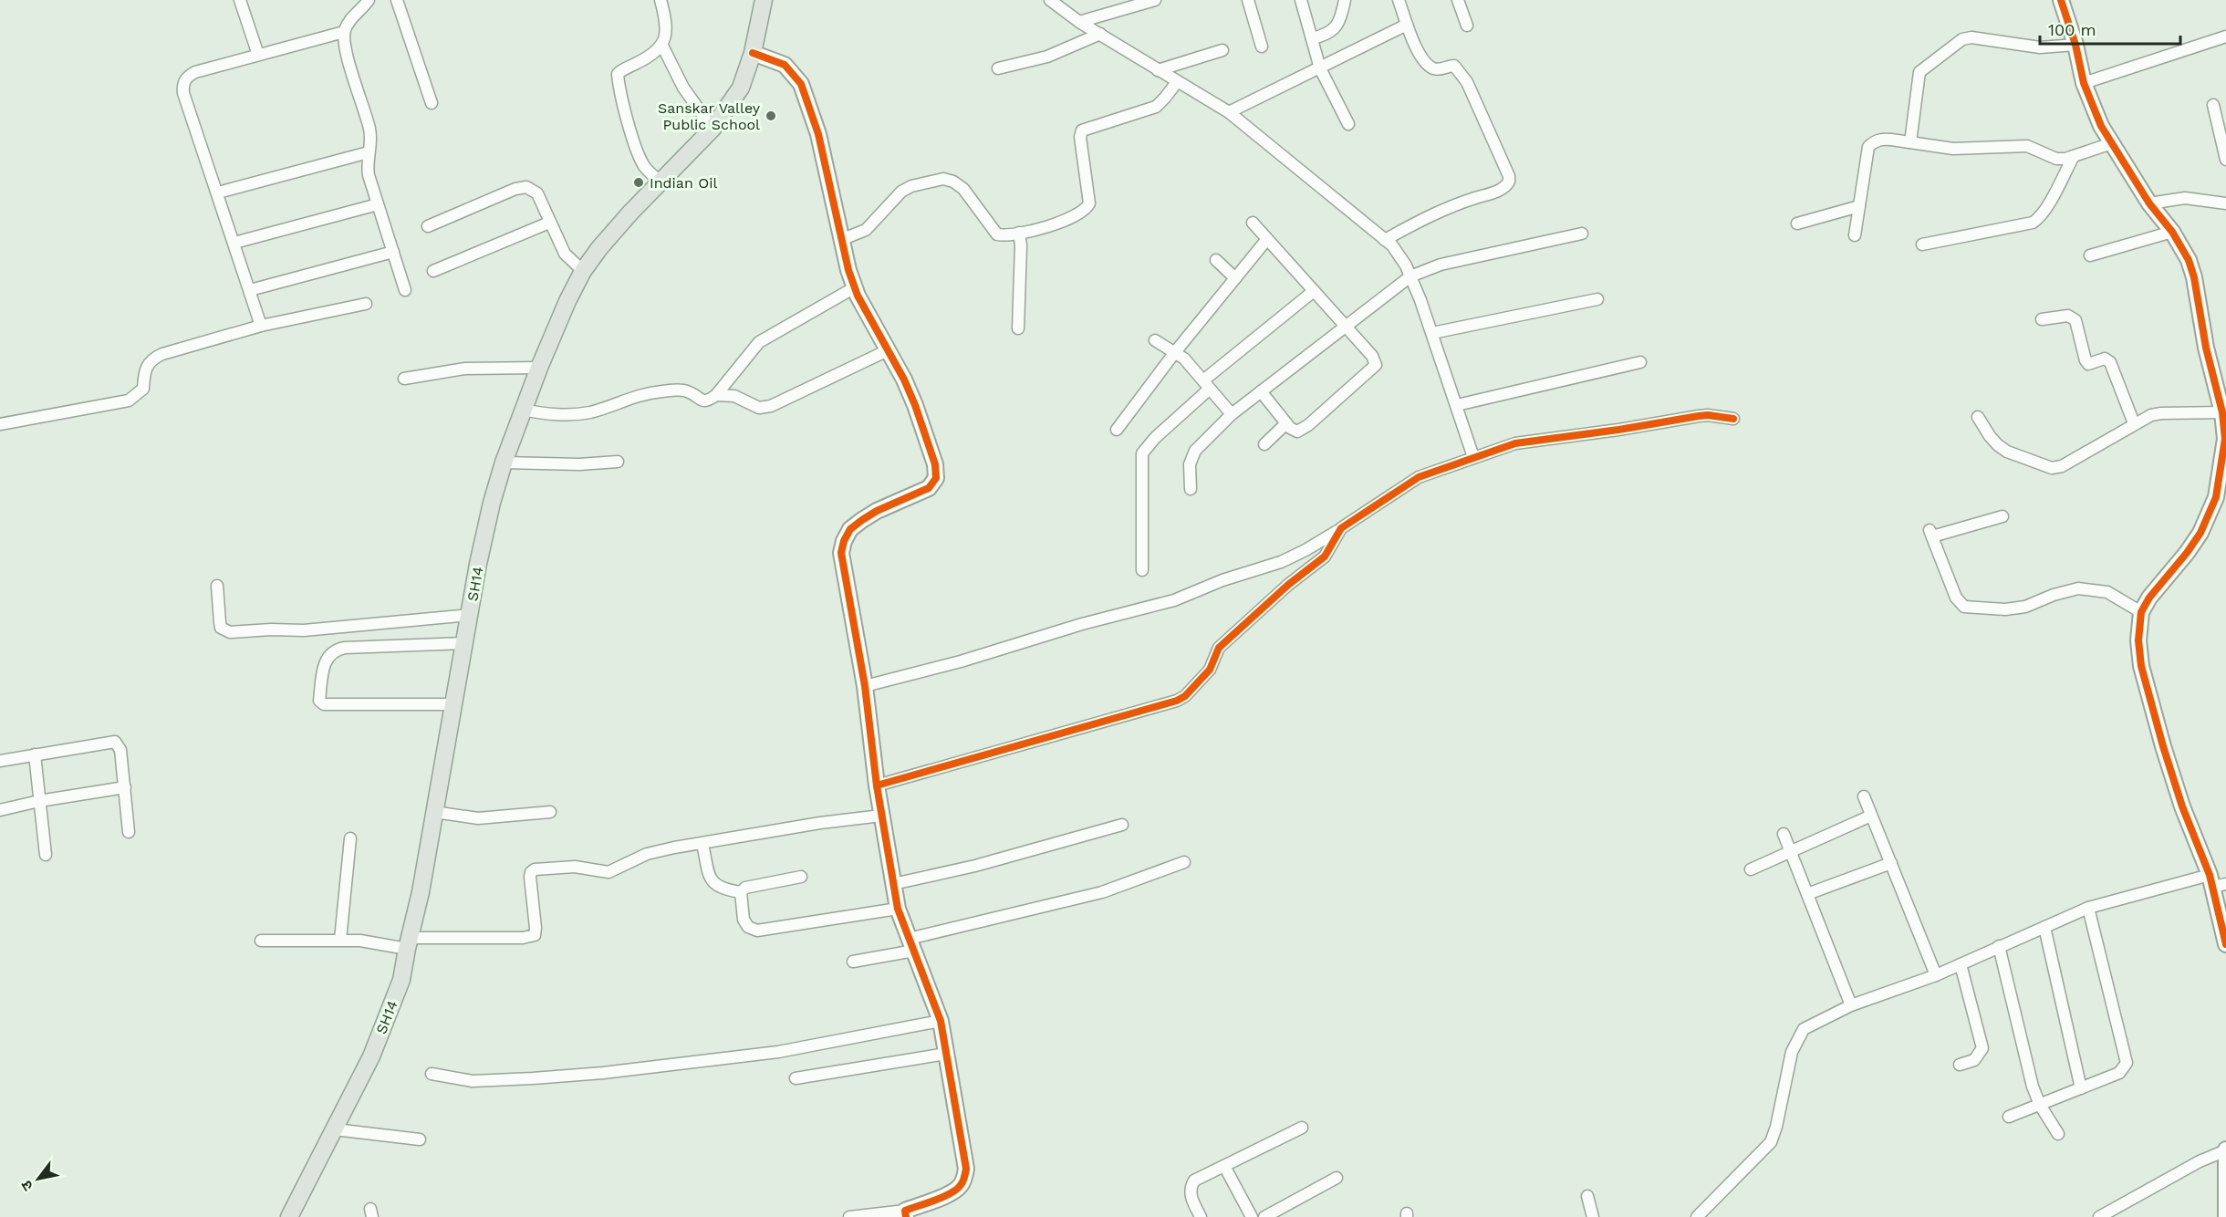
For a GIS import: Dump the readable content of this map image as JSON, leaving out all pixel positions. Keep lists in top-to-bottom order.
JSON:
{
  "streets": {
    "main road": ["SH14"]
  },
  "places": ["Sanskar Valley Public School", "Indian Oil"],
  "scale_bar": "100 m",
  "north": "bottom left"
}
